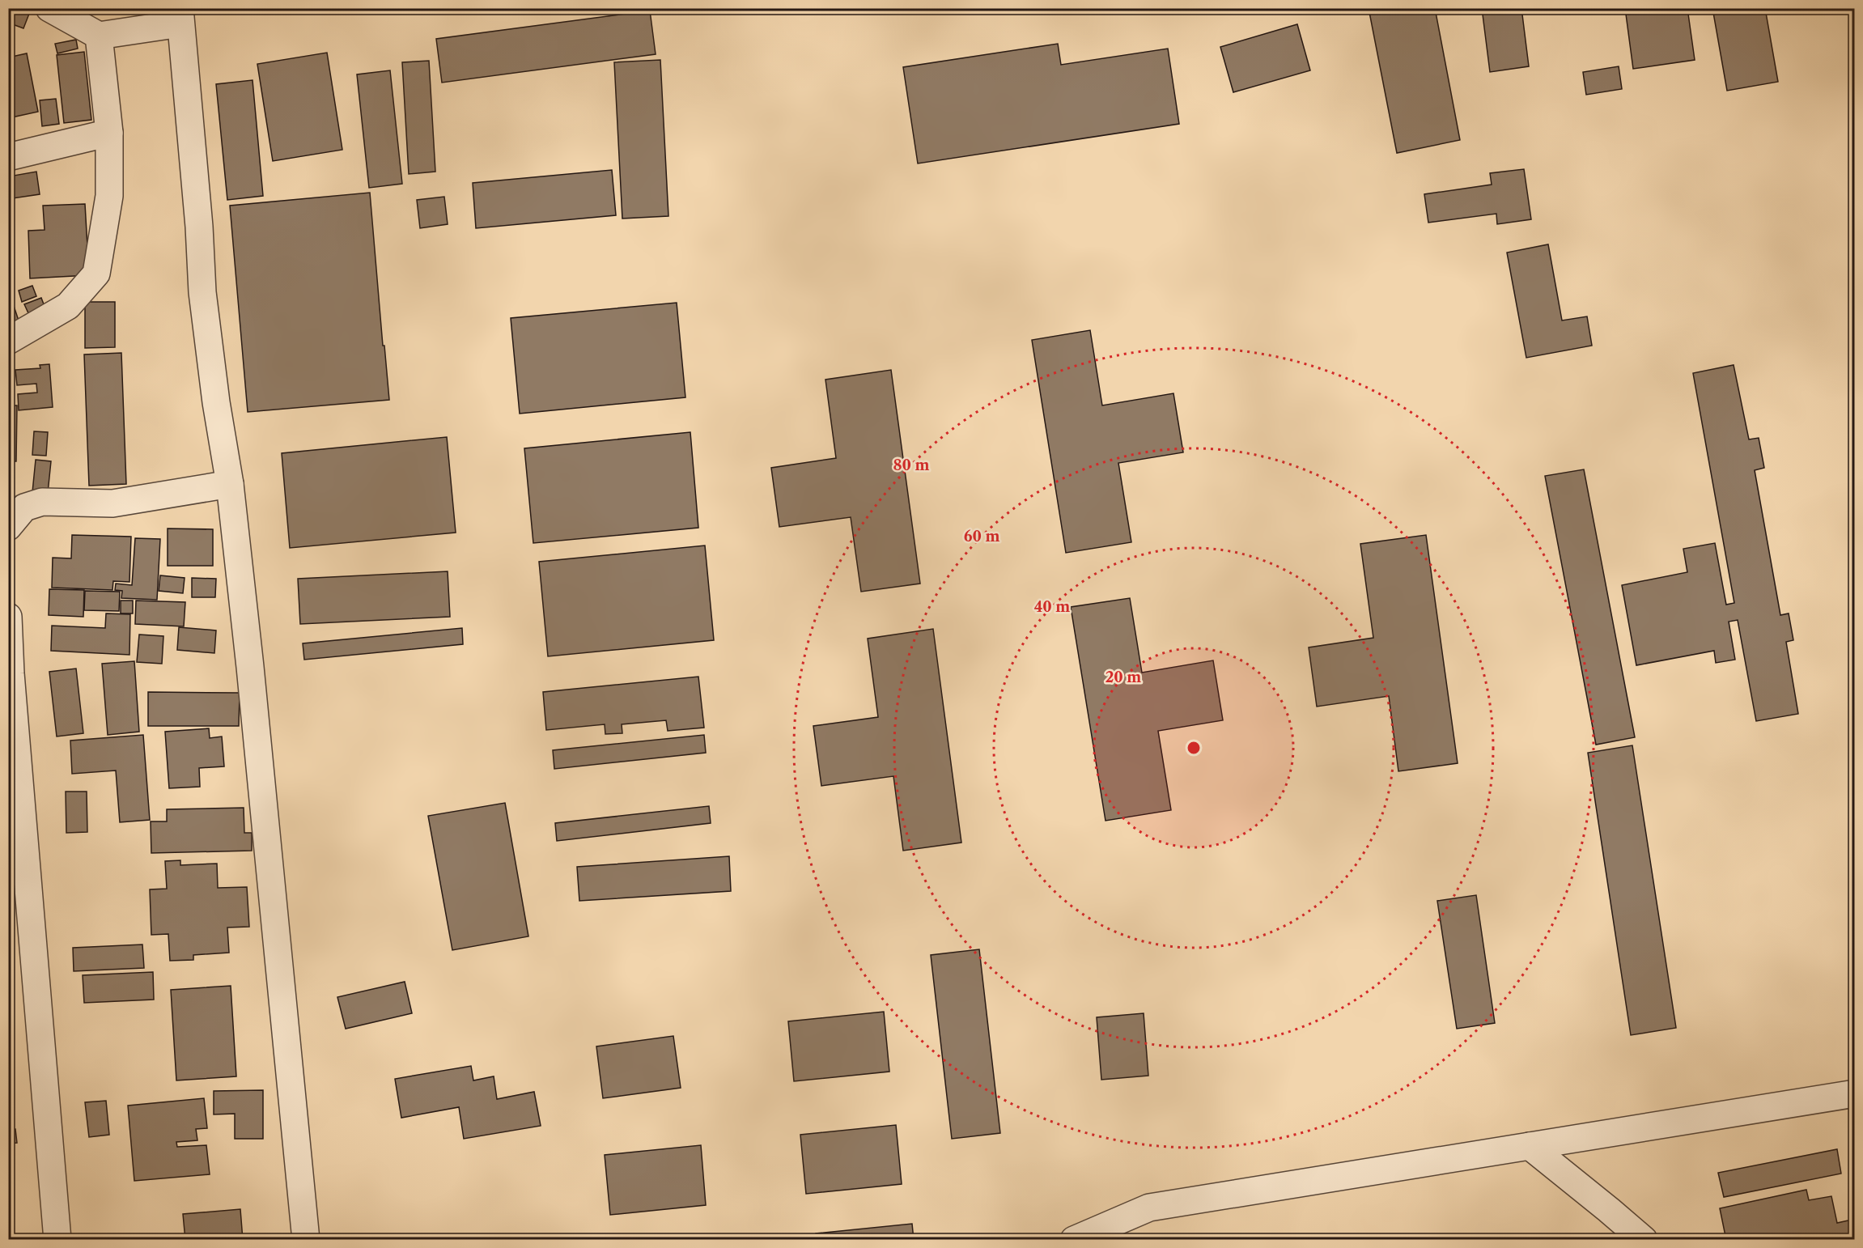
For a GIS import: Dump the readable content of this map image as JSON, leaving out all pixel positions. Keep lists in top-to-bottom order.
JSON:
{
  "rings": [
    "80 m",
    "60 m",
    "40 m",
    "20 m"
  ]
}
